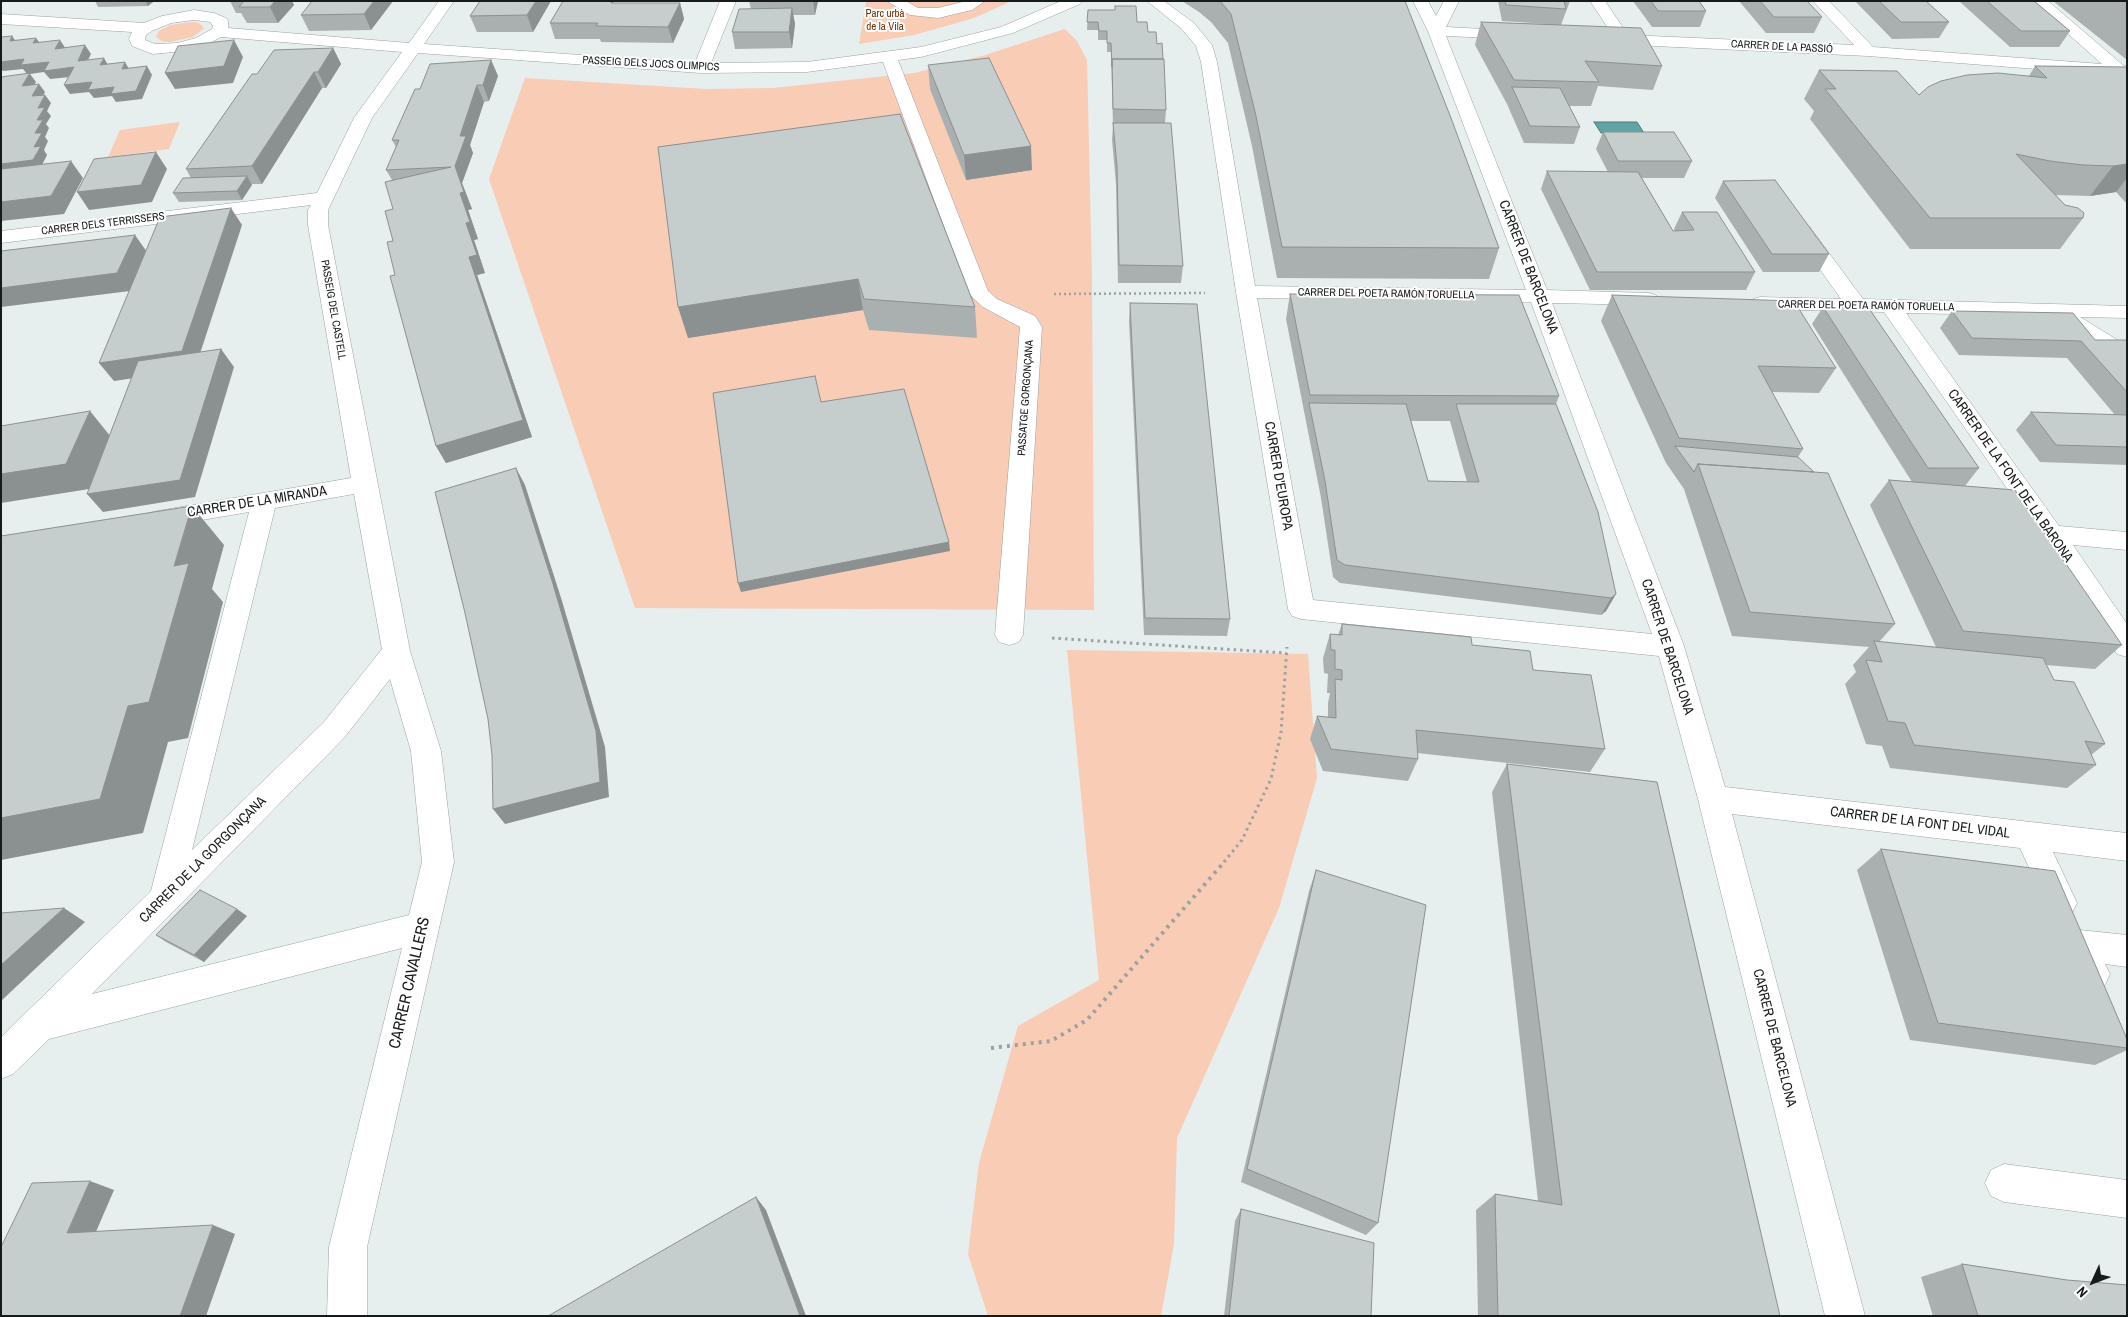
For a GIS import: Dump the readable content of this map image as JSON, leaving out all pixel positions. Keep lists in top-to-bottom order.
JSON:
{
  "streets": {
    "street": [
      "CARRER DE LA PASSIÓ",
      "PASSEIG DELS JOCS OLIMPICS",
      "CARRER DELS TERRISSERS",
      "CARRER DE BARCELONA",
      "CARRER DEL POETA RAMÓN TORUELLA",
      "PASSEIG DEL CASTELL",
      "PASSATGE GORGONÇANA",
      "CARRER D'EUROPA",
      "CARRER DE LA FONT DE LA BARONA",
      "CARRER DE LA MIRANDA",
      "CARRER DE LA FONT DEL VIDAL",
      "CARRER DE LA GORGONÇANA",
      "CARRER CAVALLERS"
    ]
  },
  "crossings": [
    ["PASSEIG DELS JOCS OLIMPICS", "PASSEIG DEL CASTELL"],
    ["CARRER DELS TERRISSERS", "PASSEIG DEL CASTELL"],
    ["CARRER DE BARCELONA", "CARRER DEL POETA RAMÓN TORUELLA"],
    ["CARRER DE BARCELONA", "CARRER DE LA FONT DEL VIDAL"],
    ["CARRER DEL POETA RAMÓN TORUELLA", "CARRER D'EUROPA"],
    ["CARRER DEL POETA RAMÓN TORUELLA", "CARRER DE LA FONT DE LA BARONA"],
    ["PASSEIG DEL CASTELL", "CARRER DE LA MIRANDA"],
    ["PASSEIG DEL CASTELL", "CARRER DE LA GORGONÇANA"],
    ["PASSEIG DEL CASTELL", "CARRER CAVALLERS"],
    ["CARRER DE LA GORGONÇANA", "CARRER CAVALLERS"]
  ],
  "parks": ["Parc urbà de la Vila"],
  "north": "bottom left"
}
